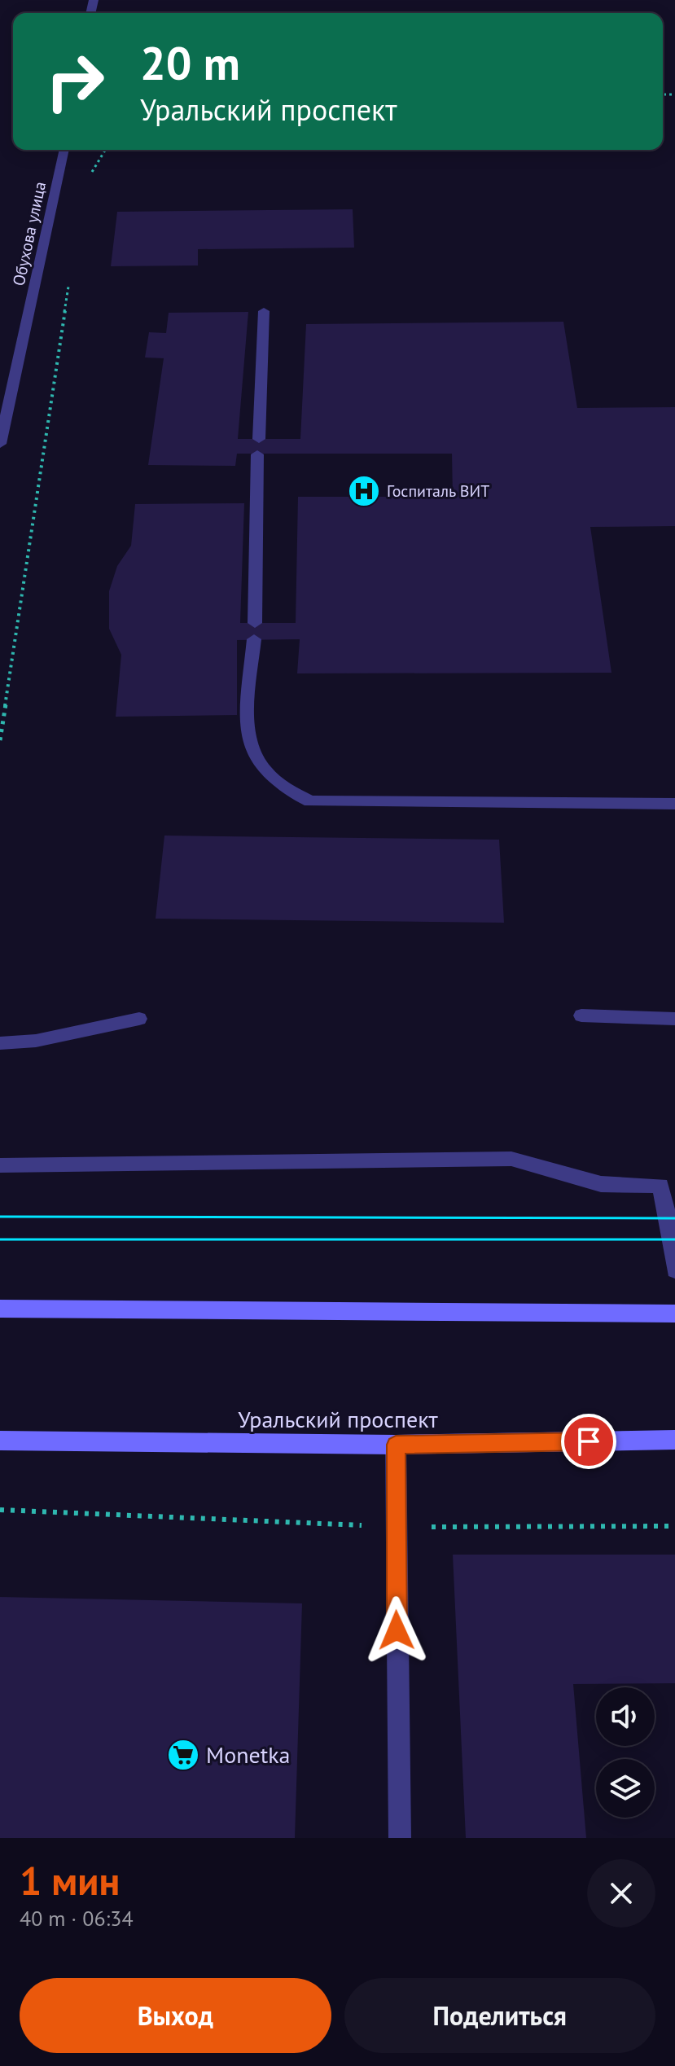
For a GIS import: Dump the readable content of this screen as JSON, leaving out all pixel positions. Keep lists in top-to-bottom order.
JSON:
{
  "streets": {
    "main road": ["Уральский проспект"],
    "street": ["Обухова улица"]
  },
  "places": {
    "hospital": ["Госпиталь ВИТ"],
    "supermarket": ["Monetka"]
  },
  "page": {
    "turn": ["20 m", "Уральский проспект"],
    "heading": ["1 мин", "40 m · 06:34"],
    "buttons": ["Выход", "Поделиться"]
  }
}
